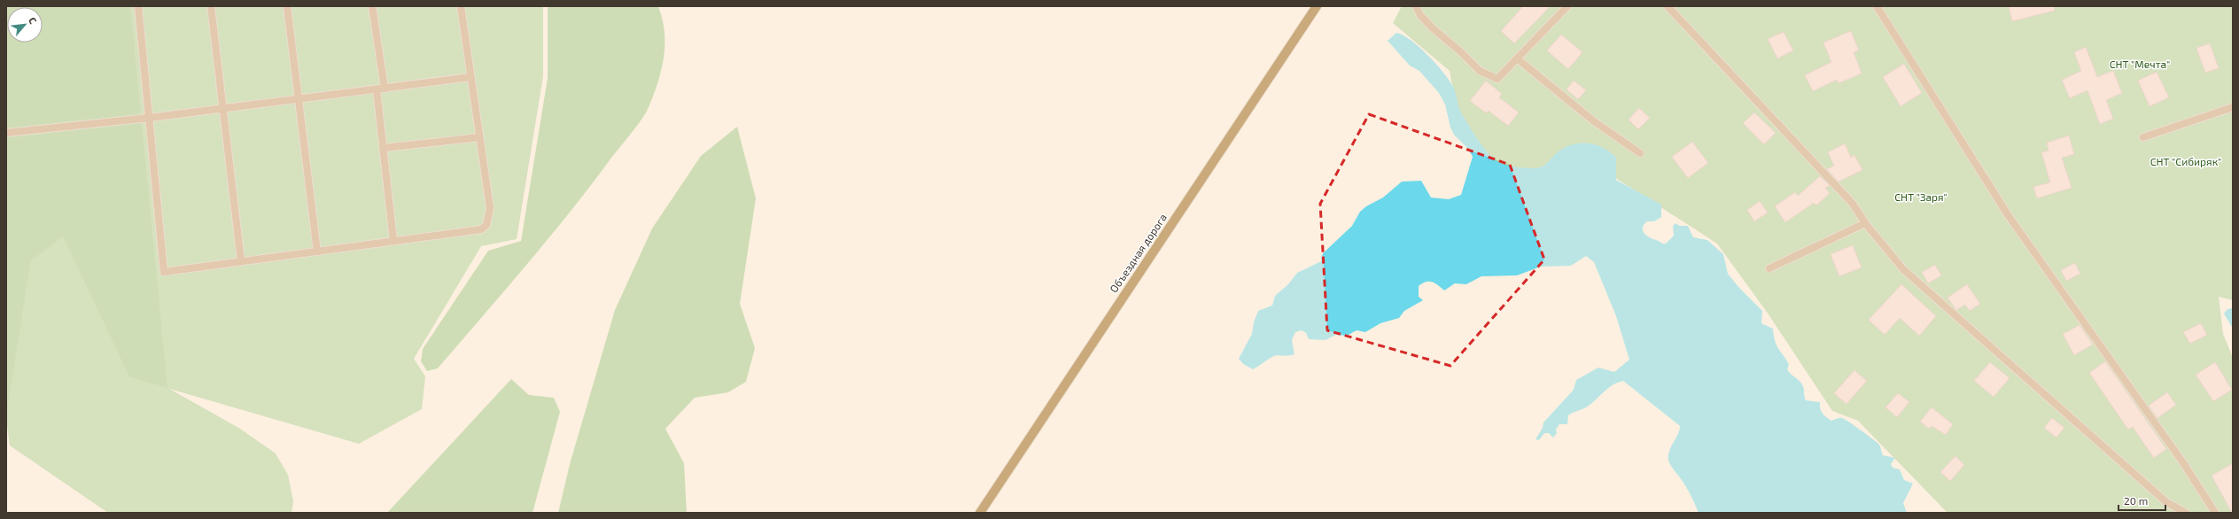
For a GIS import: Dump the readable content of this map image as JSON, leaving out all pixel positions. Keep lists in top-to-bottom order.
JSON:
{
  "streets": {
    "main road": ["Объездная дорога"]
  },
  "parks": ["СНТ \"Мечта\"", "СНТ \"Сибиряк\"", "СНТ \"Заря\""],
  "scale_bar": "20 m",
  "north": "top right"
}
